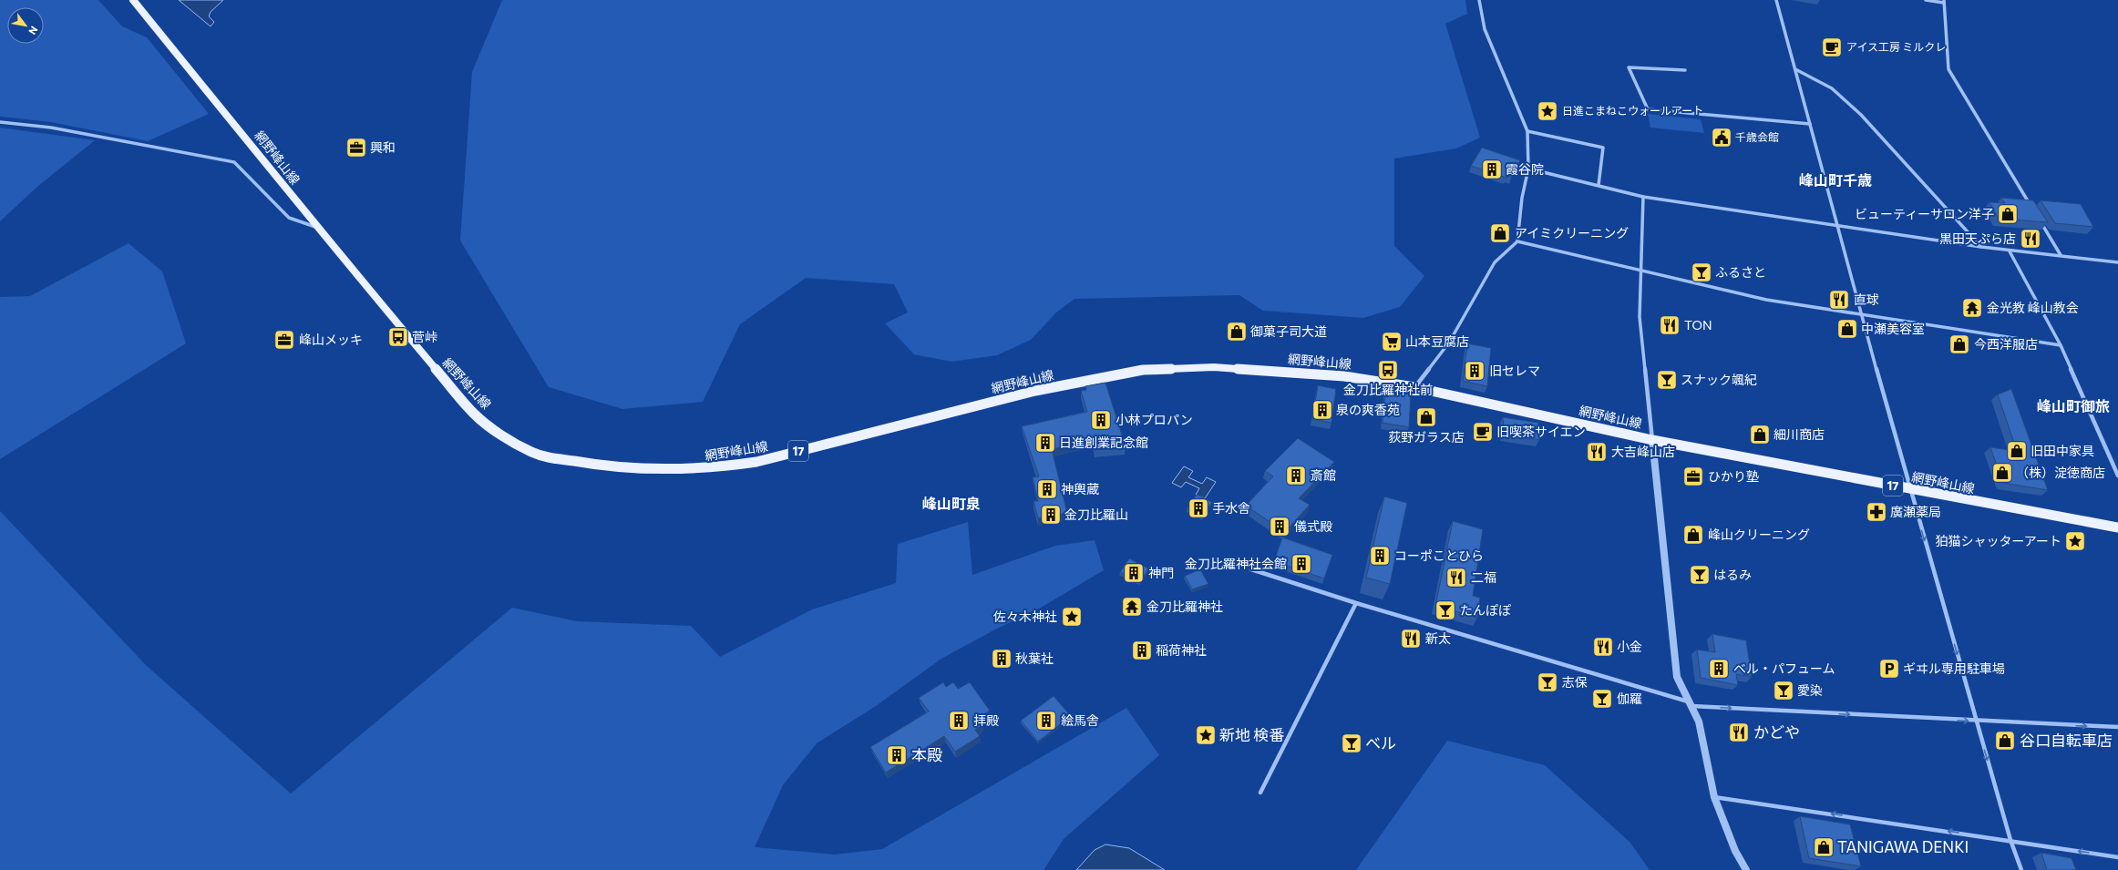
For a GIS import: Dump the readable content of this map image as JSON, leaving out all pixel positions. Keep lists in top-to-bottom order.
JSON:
{
  "streets": {
    "main road": ["網野峰山線", "17"]
  },
  "districts": ["峰山町千歳", "峰山町御旅", "峰山町泉"],
  "places": {
    "cafe": ["アイス工房 ミルクレ", "旧喫茶サイエン"],
    "place": [
      "日進こまねこウォールアート",
      "狛猫シャッターアート",
      "佐々木神社",
      "新地 検番"
    ],
    "public building": ["千歳会館"],
    "office": ["興和", "峰山メッキ", "ひかり塾"],
    "building": [
      "霞谷院",
      "旧セレマ",
      "泉の爽香苑",
      "小林プロパン",
      "日進創業記念館",
      "斎館",
      "神輿蔵",
      "手水舎",
      "金刀比羅山",
      "儀式殿",
      "コーポことひら",
      "金刀比羅神社会館",
      "神門",
      "稲荷神社",
      "秋葉社",
      "ベル・パフューム",
      "拝殿",
      "絵馬舎",
      "本殿"
    ],
    "shop": [
      "ビューティーサロン洋子",
      "アイミクリーニング",
      "中瀬美容室",
      "御菓子司大道",
      "今西洋服店",
      "荻野ガラス店",
      "細川商店",
      "旧田中家具",
      "（株）淀徳商店",
      "峰山クリーニング",
      "谷口自転車店",
      "TANIGAWA DENKI"
    ],
    "restaurant": [
      "黒田天ぷら店",
      "直球",
      "TON",
      "大吉峰山店",
      "二福",
      "新太",
      "小金",
      "かどや"
    ],
    "bar": [
      "ふるさと",
      "スナック颯紀",
      "はるみ",
      "たんぽぽ",
      "志保",
      "愛染",
      "伽羅",
      "ベル"
    ],
    "temple": ["金光教 峰山教会", "金刀比羅神社"],
    "bus stop": ["菅峠", "金刀比羅神社前"],
    "supermarket": ["山本豆腐店"],
    "pharmacy": ["廣瀬薬局"],
    "parking": ["ギヰル専用駐車場"]
  },
  "north": "bottom right"
}
